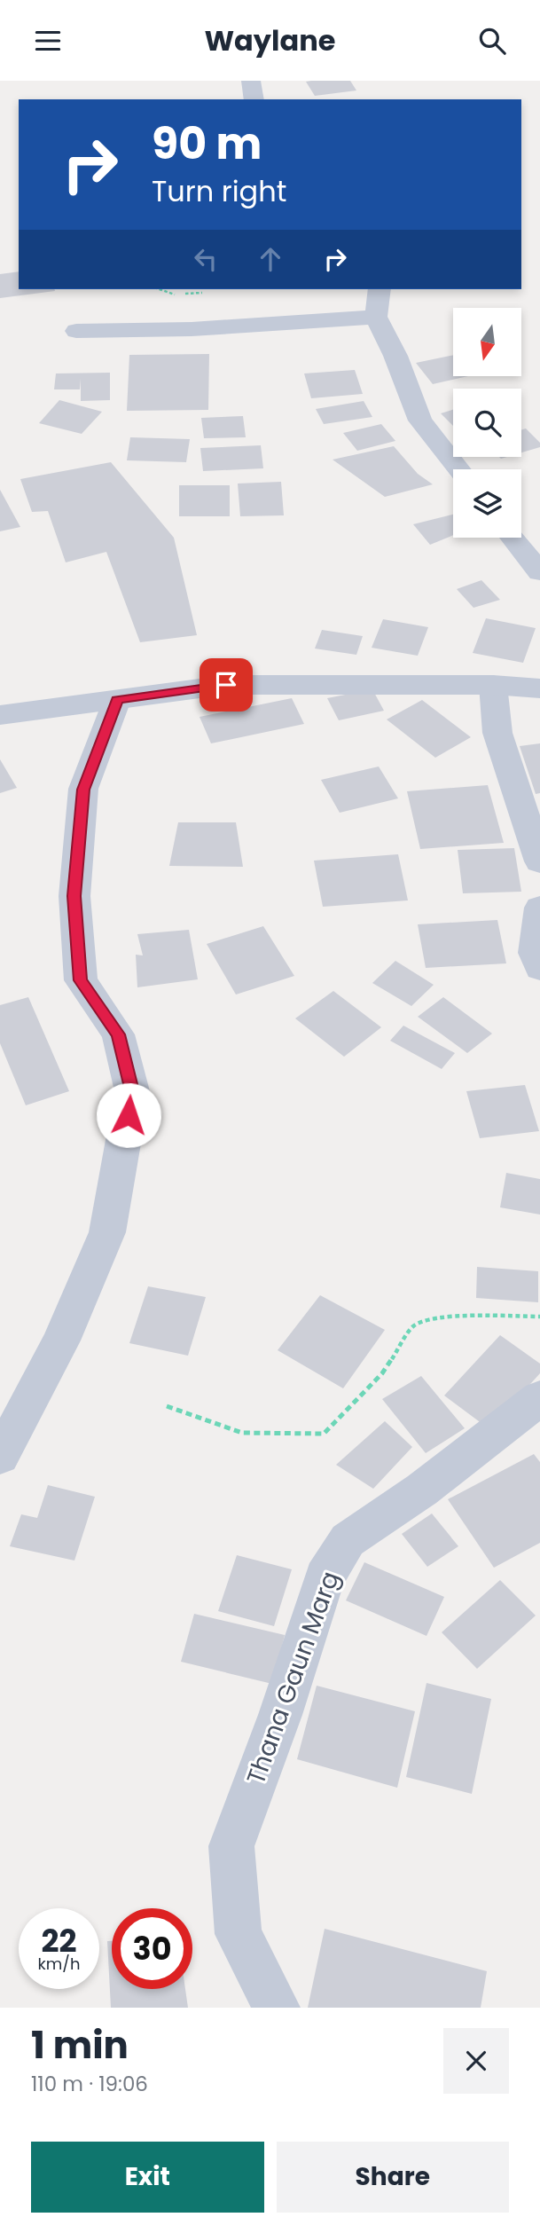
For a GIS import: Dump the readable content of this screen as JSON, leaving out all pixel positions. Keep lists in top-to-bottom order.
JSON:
{
  "streets": {
    "street": ["Thana Gaun Marg"]
  },
  "north": "bottom",
  "page": {
    "header": "Waylane",
    "turn": ["90 m", "Turn right"],
    "speed": "22 km/h",
    "limit": "30",
    "heading": ["1 min", "110 m · 19:06"],
    "buttons": ["Exit", "Share"]
  }
}
